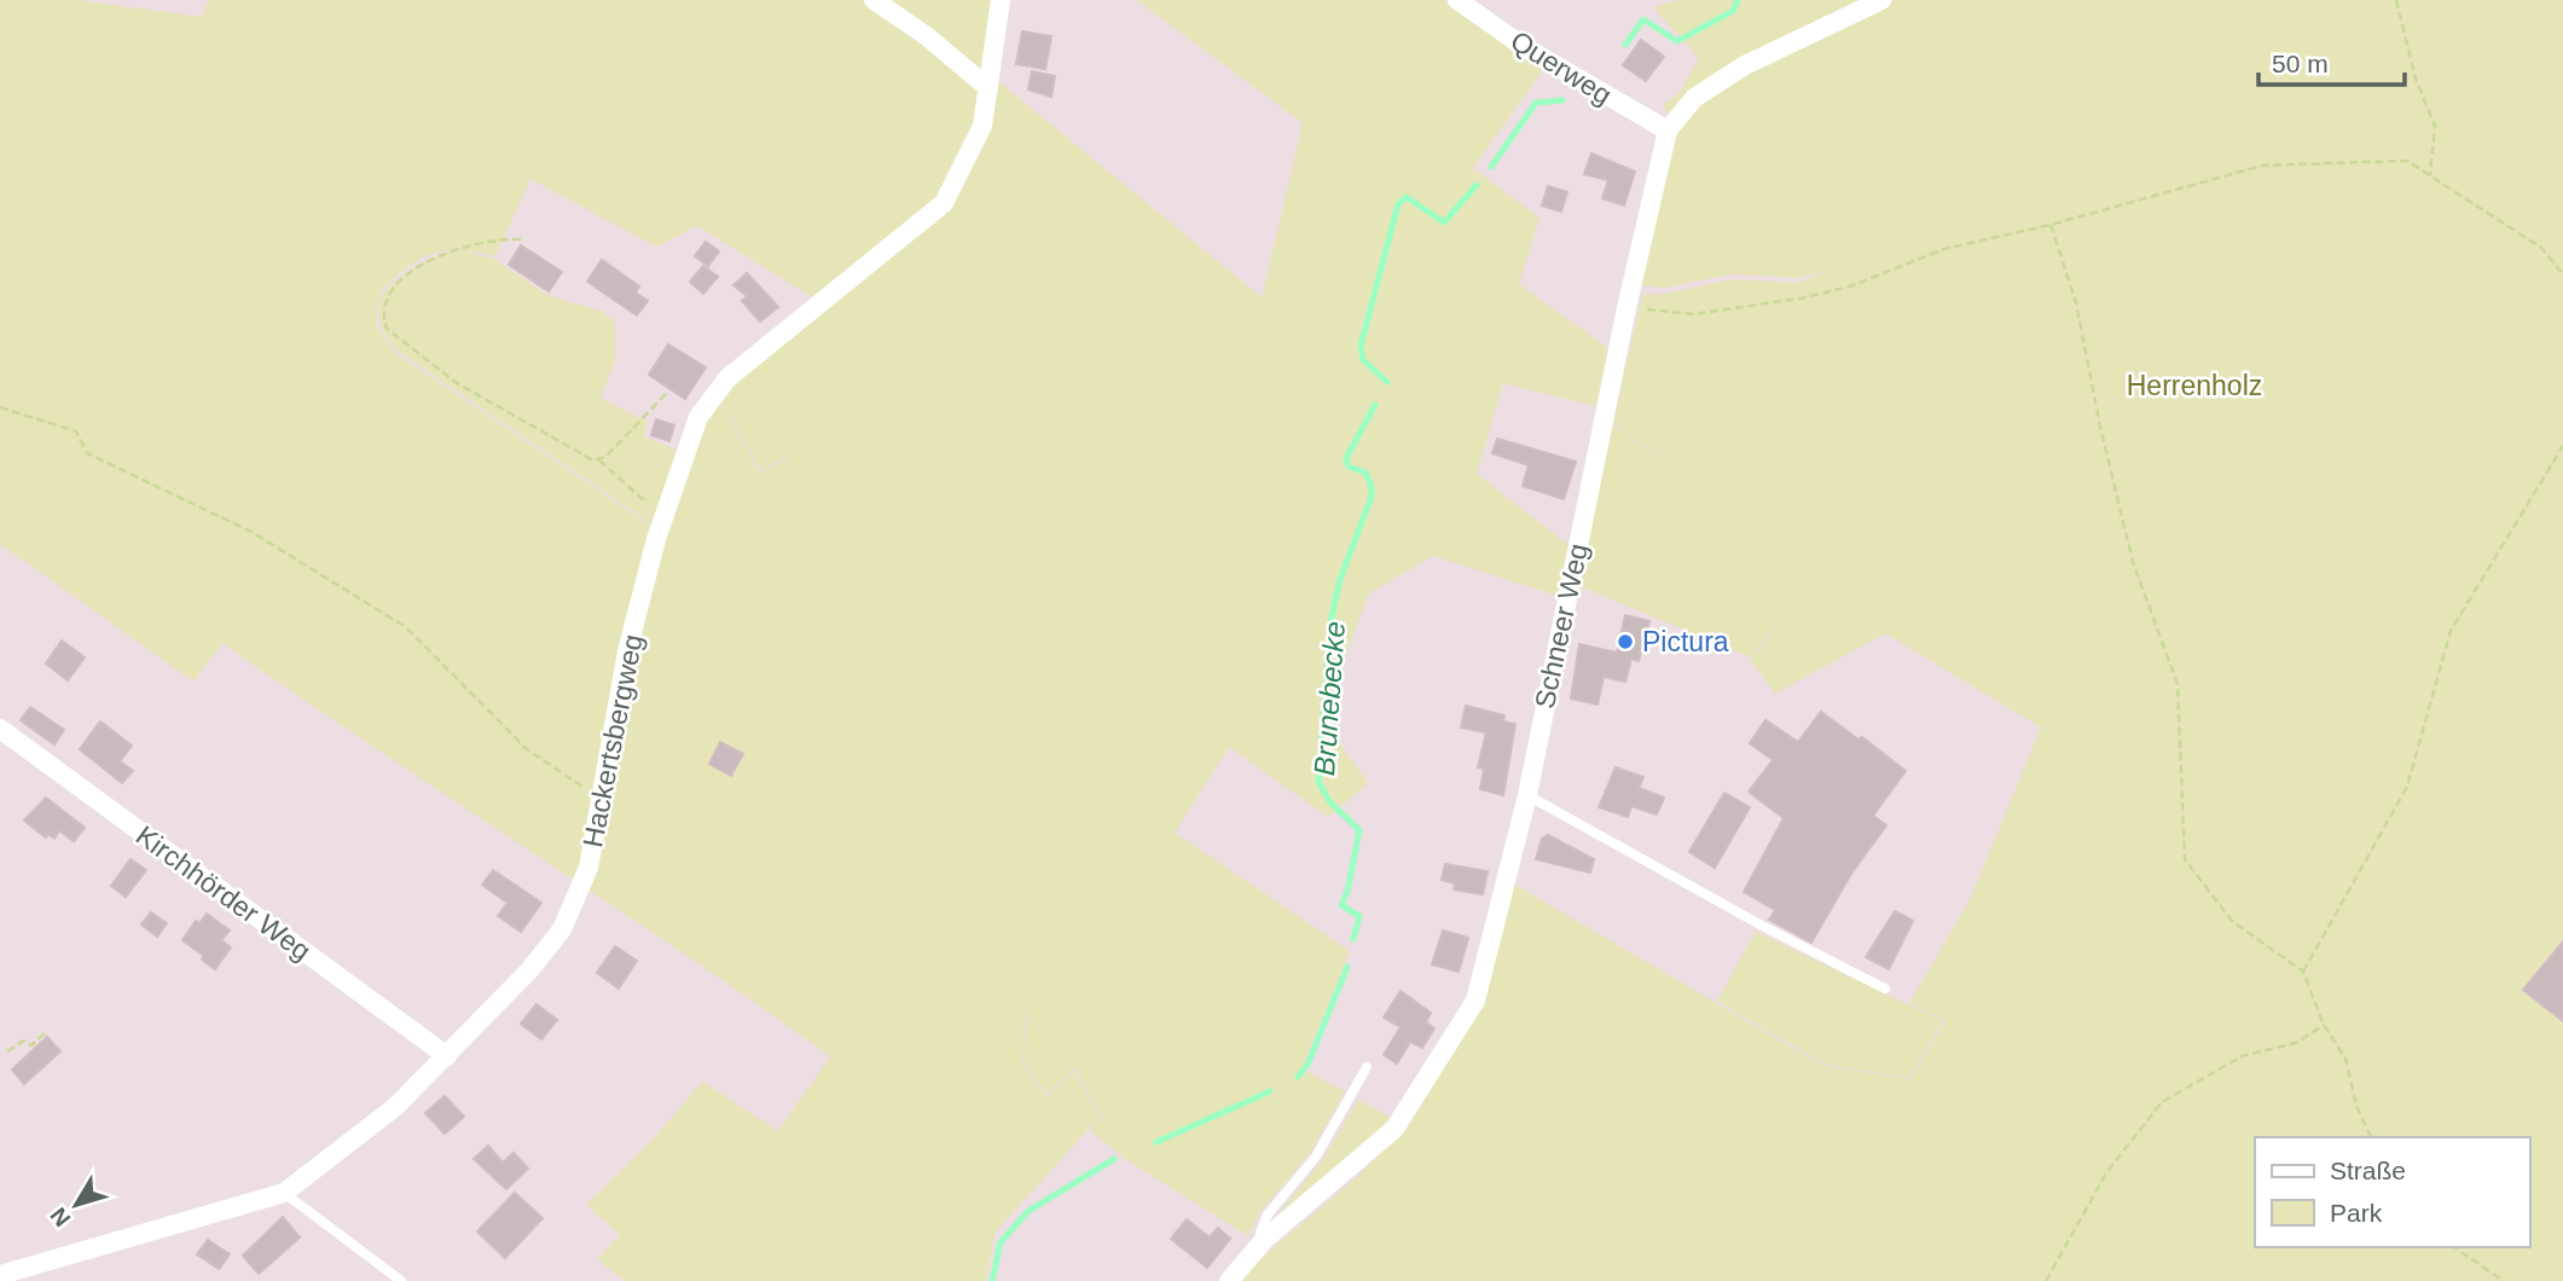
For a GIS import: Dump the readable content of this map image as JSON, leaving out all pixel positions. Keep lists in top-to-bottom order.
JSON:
{
  "streets": {
    "street": [
      "Querweg",
      "Schneer Weg",
      "Hackertsbergweg",
      "Kirchhörder Weg"
    ]
  },
  "crossings": [
    ["Querweg", "Schneer Weg"],
    ["Hackertsbergweg", "Kirchhörder Weg"]
  ],
  "water": ["Brunebecke"],
  "parks": ["Herrenholz"],
  "places": ["Pictura"],
  "legend": ["Straße", "Park"],
  "scale_bar": "50 m",
  "north": "bottom left"
}
